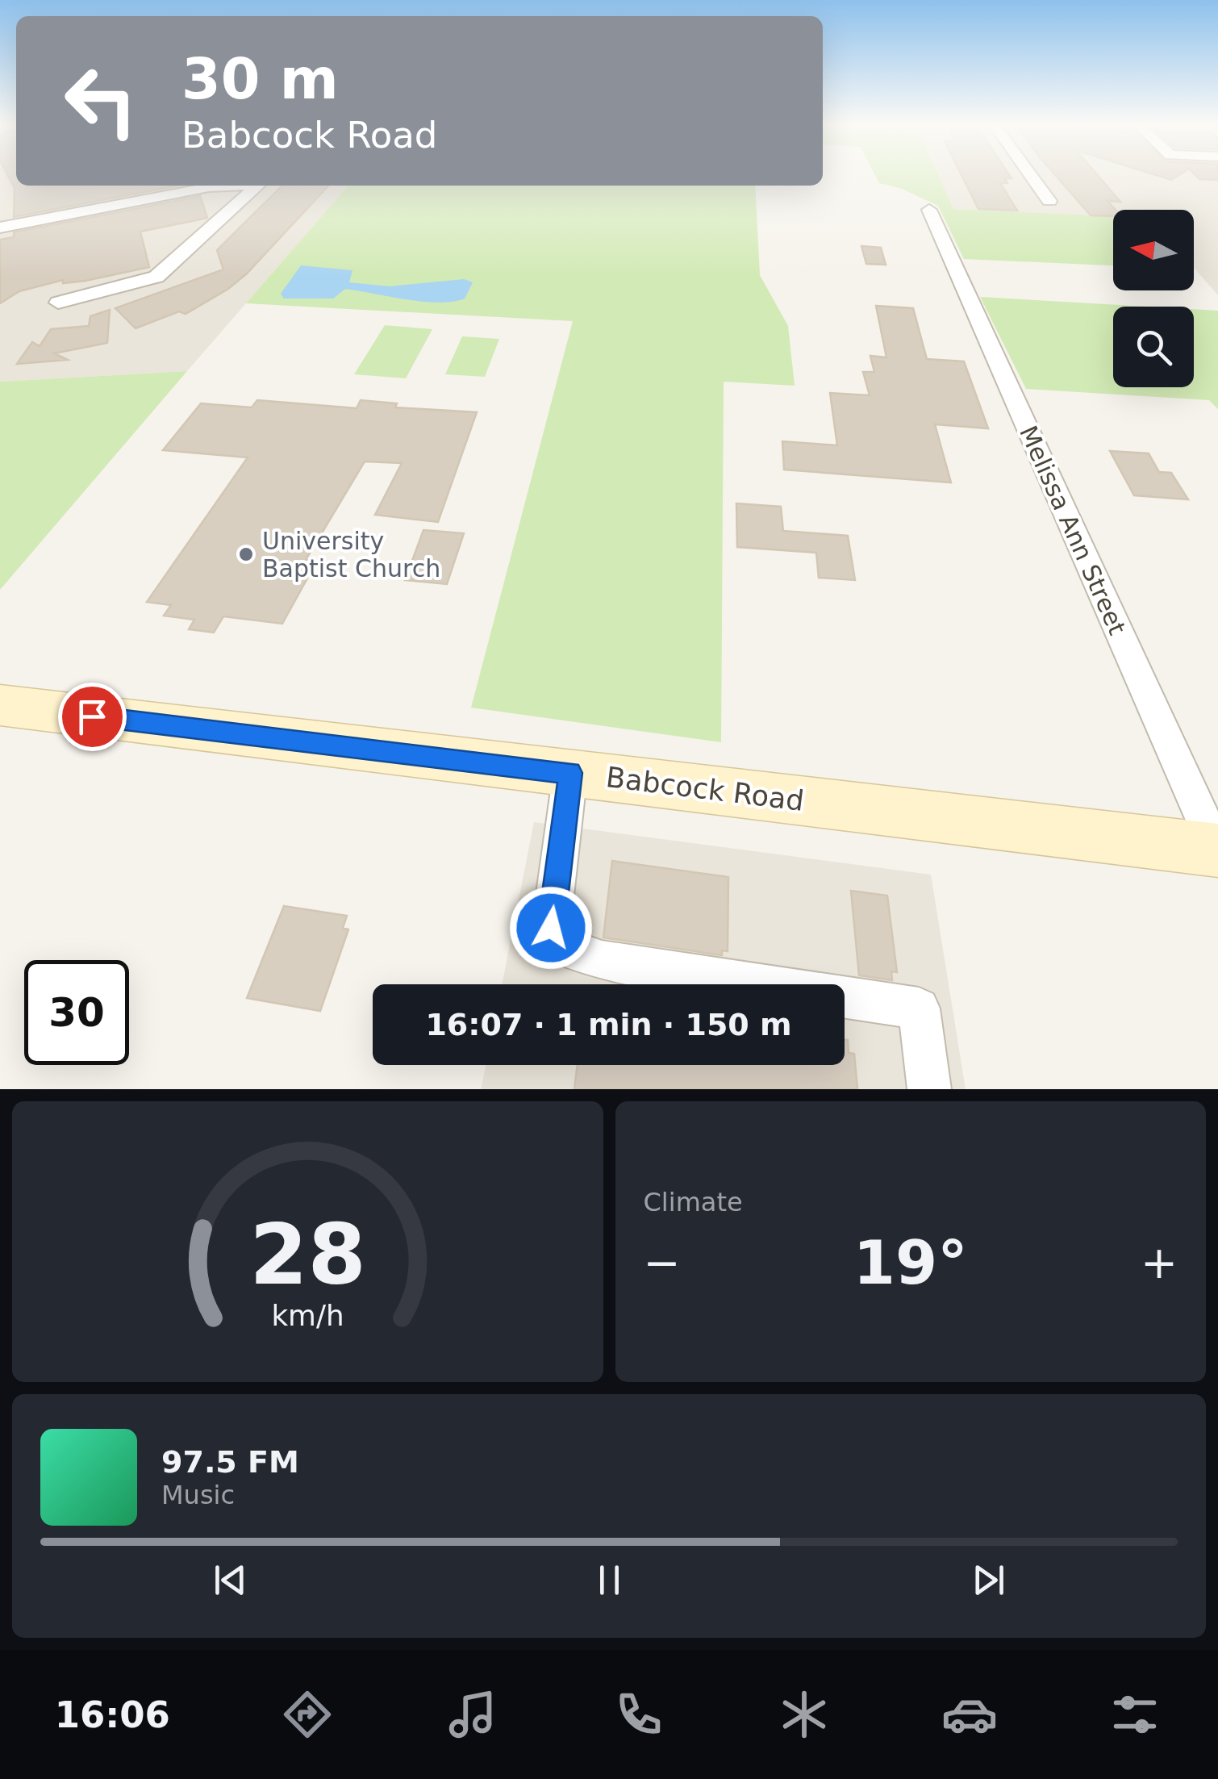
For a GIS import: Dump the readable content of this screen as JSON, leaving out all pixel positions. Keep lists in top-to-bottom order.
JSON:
{
  "streets": {
    "main road": ["Babcock Road"],
    "street": ["Melissa Ann Street"]
  },
  "crossings": [
    ["Melissa Ann Street", "Babcock Road"]
  ],
  "places": ["University Baptist Church"],
  "north": "left",
  "page": {
    "turn": ["30 m", "Babcock Road"],
    "limit": "30",
    "trip": "16:07 · 1 min · 150 m",
    "tile": "Climate",
    "heat": ["−", "19°", "+"],
    "song": ["97.5 FM", "Music"],
    "tabs": "16:06",
    "gauge": ["28", "km/h"]
  }
}
